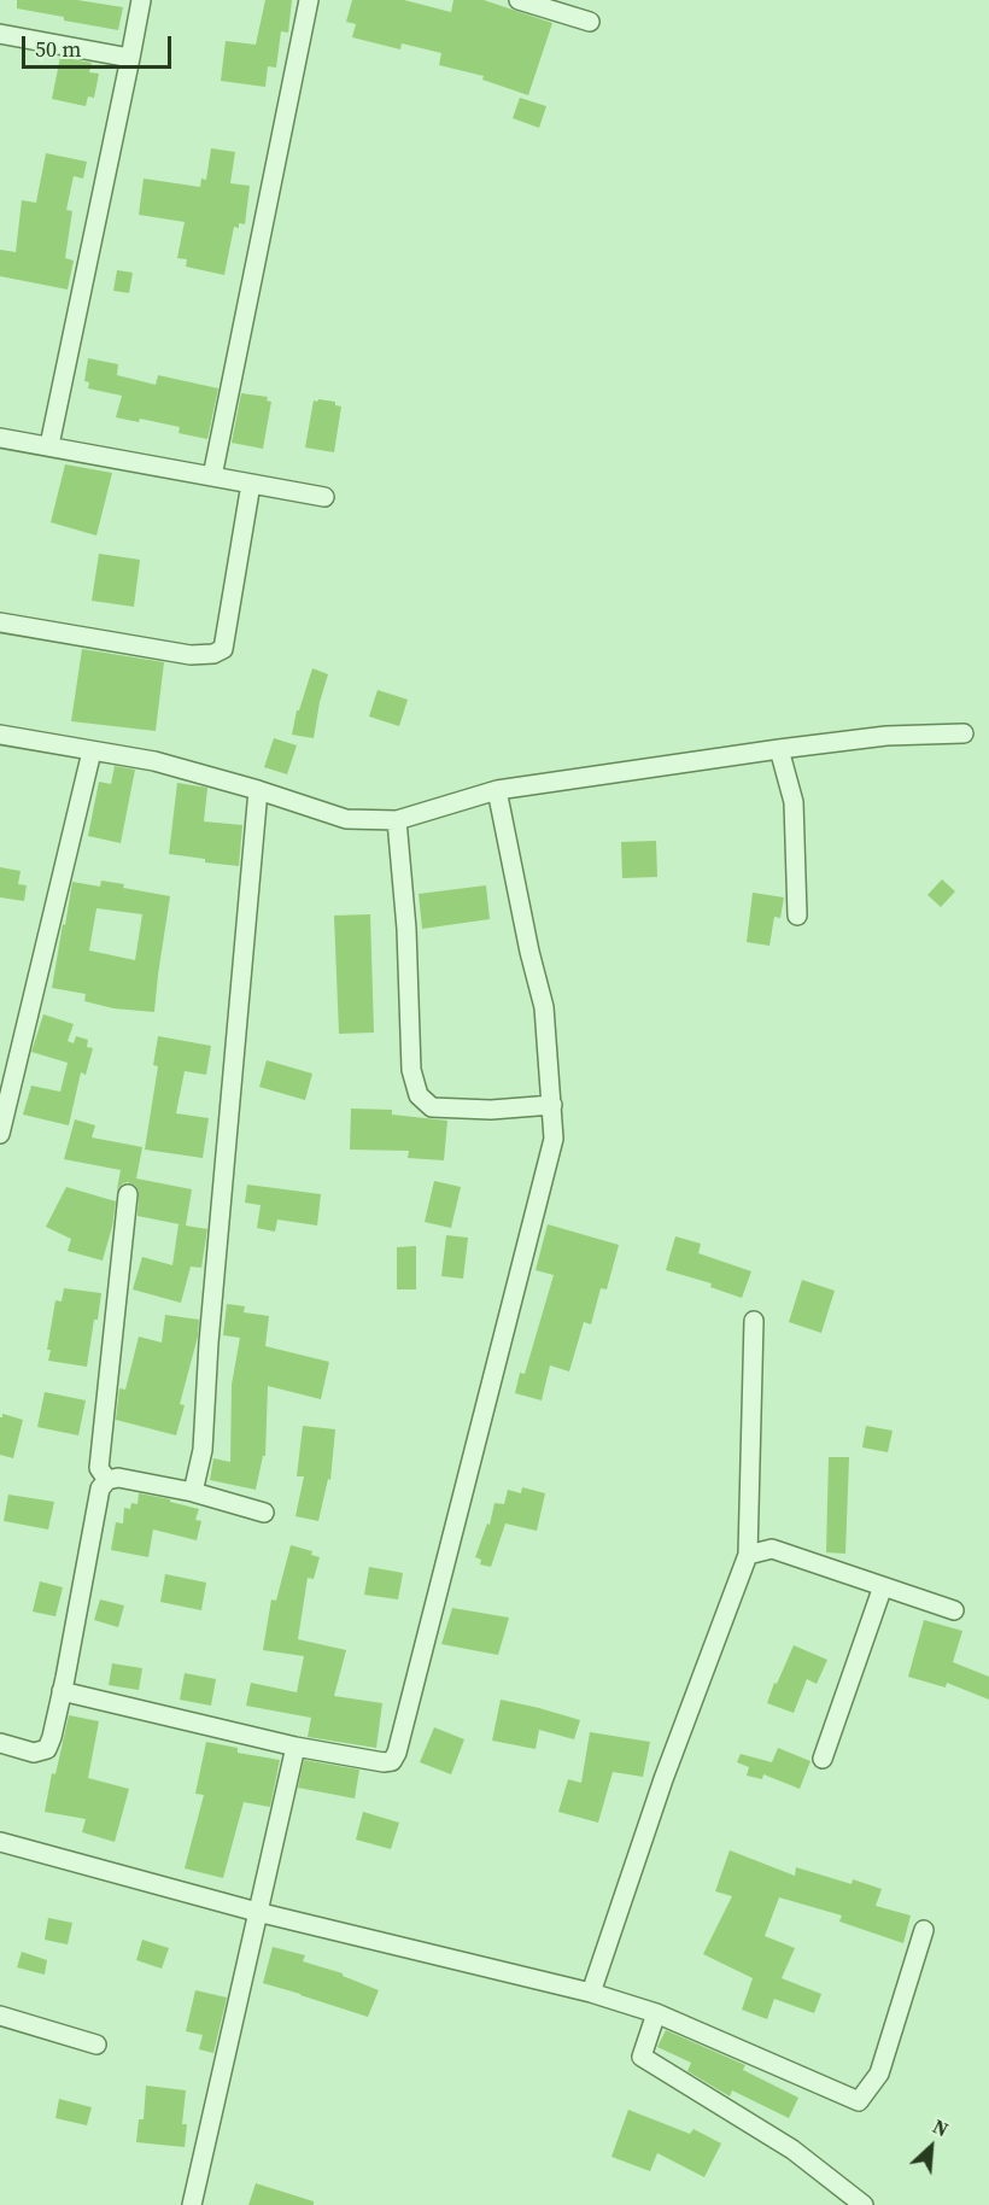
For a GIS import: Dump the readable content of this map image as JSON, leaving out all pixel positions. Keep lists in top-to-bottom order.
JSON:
{
  "scale_bar": "50 m",
  "north": "top right"
}
